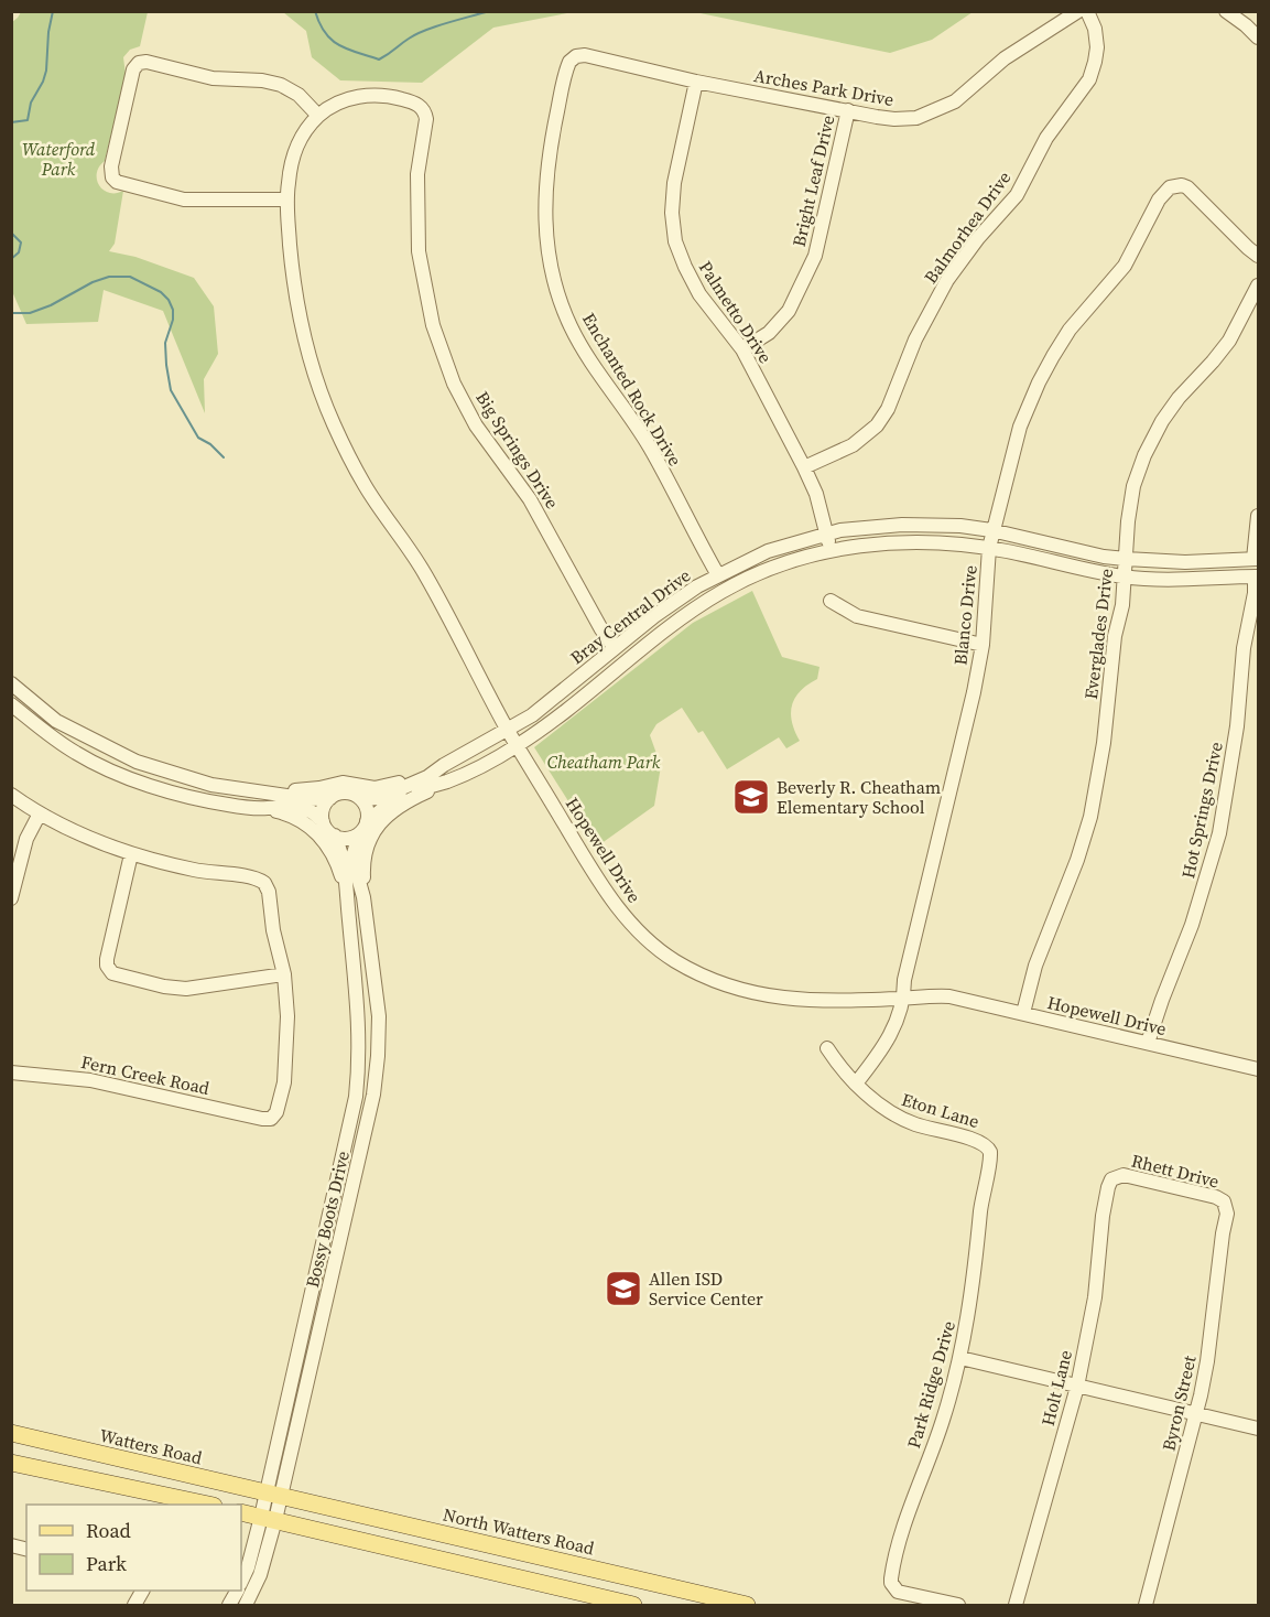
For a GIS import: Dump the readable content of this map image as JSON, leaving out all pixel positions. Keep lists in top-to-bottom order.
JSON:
{
  "streets": {
    "main road": ["Watters Road", "North Watters Road"],
    "street": [
      "Arches Park Drive",
      "Bright Leaf Drive",
      "Balmorhea Drive",
      "Palmetto Drive",
      "Enchanted Rock Drive",
      "Big Springs Drive",
      "Blanco Drive",
      "Bray Central Drive",
      "Everglades Drive",
      "Hot Springs Drive",
      "Hopewell Drive",
      "Fern Creek Road",
      "Eton Lane",
      "Rhett Drive",
      "Bossy Boots Drive",
      "Park Ridge Drive",
      "Holt Lane",
      "Byron Street"
    ]
  },
  "crossings": [
    ["Arches Park Drive", "Bright Leaf Drive"],
    ["Arches Park Drive", "Palmetto Drive"],
    ["Arches Park Drive", "Enchanted Rock Drive"],
    ["Bright Leaf Drive", "Palmetto Drive"],
    ["Balmorhea Drive", "Palmetto Drive"],
    ["Palmetto Drive", "Bray Central Drive"],
    ["Enchanted Rock Drive", "Bray Central Drive"],
    ["Big Springs Drive", "Bray Central Drive"],
    ["Big Springs Drive", "Hopewell Drive"],
    ["Blanco Drive", "Bray Central Drive"],
    ["Blanco Drive", "Hopewell Drive"],
    ["Blanco Drive", "Eton Lane"],
    ["Bray Central Drive", "Everglades Drive"],
    ["Bray Central Drive", "Hot Springs Drive"],
    ["Bray Central Drive", "Hopewell Drive"],
    ["Bray Central Drive", "Bossy Boots Drive"],
    ["Everglades Drive", "Hopewell Drive"],
    ["Hot Springs Drive", "Hopewell Drive"],
    ["Eton Lane", "Park Ridge Drive"],
    ["Rhett Drive", "Holt Lane"],
    ["Rhett Drive", "Byron Street"],
    ["Bossy Boots Drive", "Watters Road"],
    ["Bossy Boots Drive", "North Watters Road"],
    ["Watters Road", "North Watters Road"]
  ],
  "parks": ["Waterford Park", "Cheatham Park"],
  "places": {
    "school or university": ["Beverly R. Cheatham Elementary School", "Allen ISD Service Center"]
  },
  "legend": ["Road", "Park"]
}
